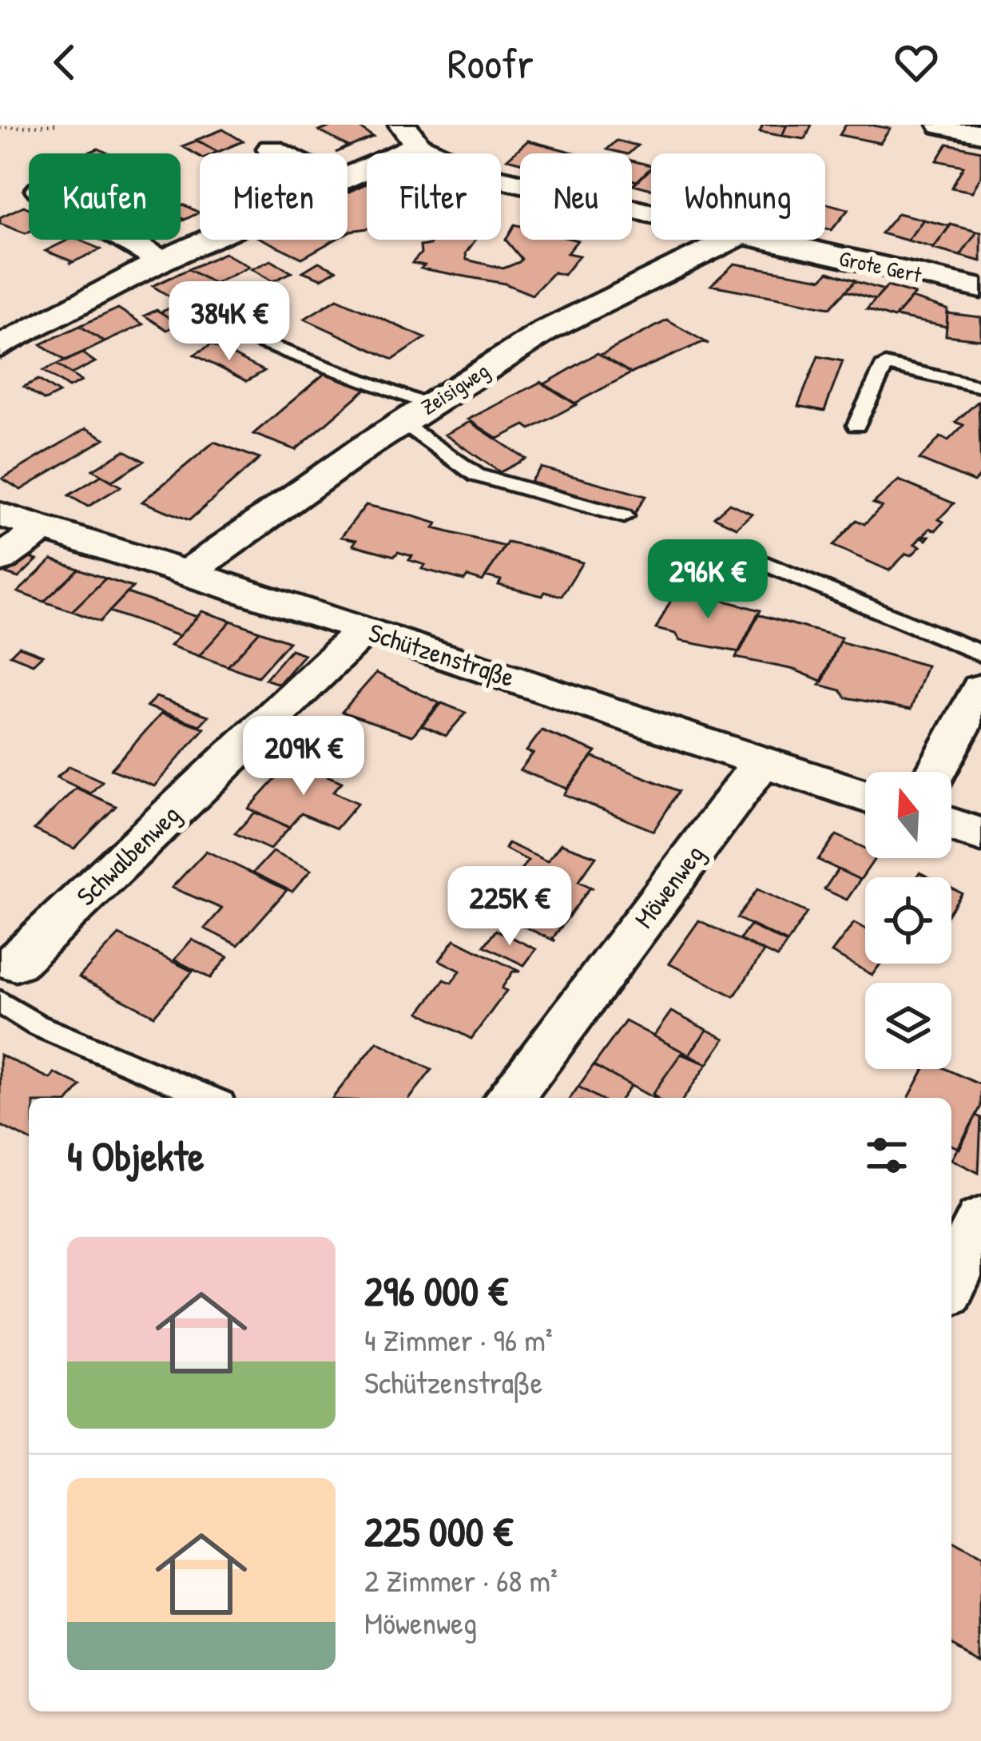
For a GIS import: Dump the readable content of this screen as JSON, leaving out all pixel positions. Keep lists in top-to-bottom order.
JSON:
{
  "streets": {
    "street": [
      "Grote Gert",
      "Zeisigweg",
      "Schützenstraße",
      "Schwalbenweg",
      "Möwenweg"
    ]
  },
  "crossings": [
    ["Zeisigweg", "Schützenstraße"],
    ["Schützenstraße", "Schwalbenweg"],
    ["Schützenstraße", "Möwenweg"]
  ],
  "north": "top",
  "page": {
    "header": "Roofr",
    "chip": [
      "Kaufen",
      "Mieten",
      "Filter",
      "Neu",
      "Wohnung"
    ],
    "price": [
      "384K €",
      "296K €",
      "209K €",
      "225K €"
    ],
    "heading": "4 Objekte",
    "list": [
      {
        "name": "296 000 €",
        "note": "4 Zimmer · 96 m² · Schützenstraße"
      },
      {
        "name": "225 000 €",
        "note": "2 Zimmer · 68 m² · Möwenweg"
      }
    ]
  }
}
